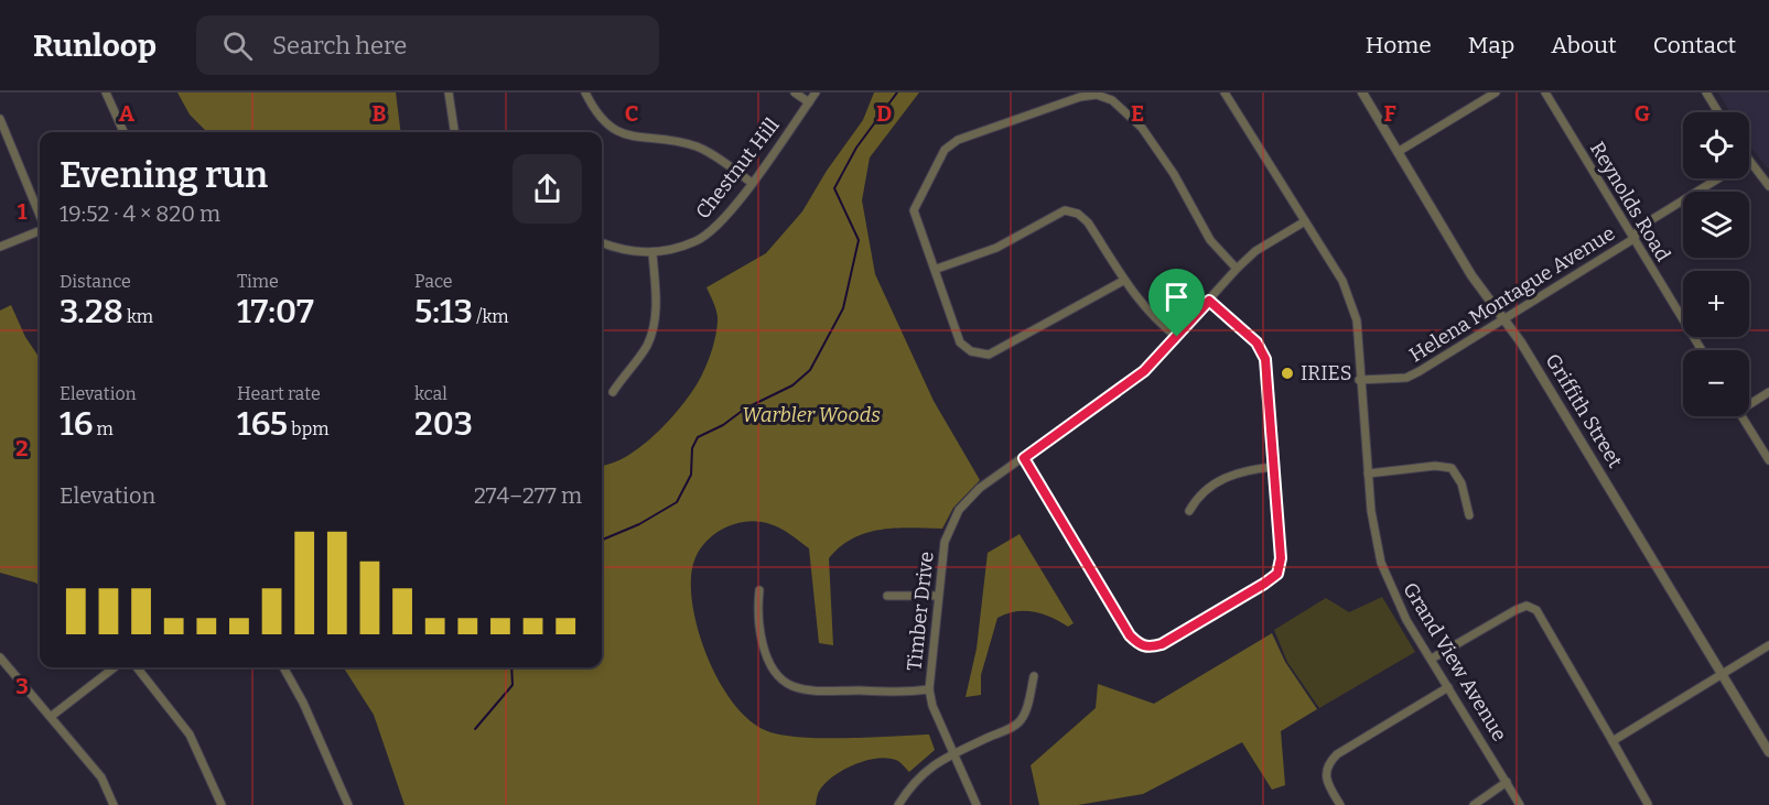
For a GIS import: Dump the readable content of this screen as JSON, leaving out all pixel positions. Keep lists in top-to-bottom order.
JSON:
{
  "streets": {
    "street": [
      "Chestnut Hill",
      "Reynolds Road",
      "Helena Montague Avenue",
      "Griffith Street",
      "Timber Drive",
      "Grand View Avenue"
    ]
  },
  "crossings": [
    ["Reynolds Road", "Helena Montague Avenue"],
    ["Helena Montague Avenue", "Griffith Street"],
    ["Helena Montague Avenue", "Grand View Avenue"],
    ["Timber Drive", "Grand View Avenue"]
  ],
  "parks": ["Warbler Woods"],
  "places": ["IRIES"],
  "page": {
    "header": "Runloop",
    "search": "Search here",
    "nav": [
      "Home",
      "Map",
      "About",
      "Contact"
    ],
    "map_buttons": ["+", "−"],
    "heading": ["Evening run", "19:52 · 4 × 820 m"],
    "stats": [
      ["Distance", "3.28 km"],
      ["Time", "17:07"],
      ["Pace", "5:13 /km"],
      ["Elevation", "16 m"],
      ["Heart rate", "165 bpm"],
      ["kcal", "203"]
    ],
    "chart": ["Elevation", "274–277 m"]
  },
  "grid": {
    "columns": [
      "A",
      "B",
      "C",
      "D",
      "E",
      "F",
      "G"
    ],
    "rows": ["1", "2", "3"]
  }
}
